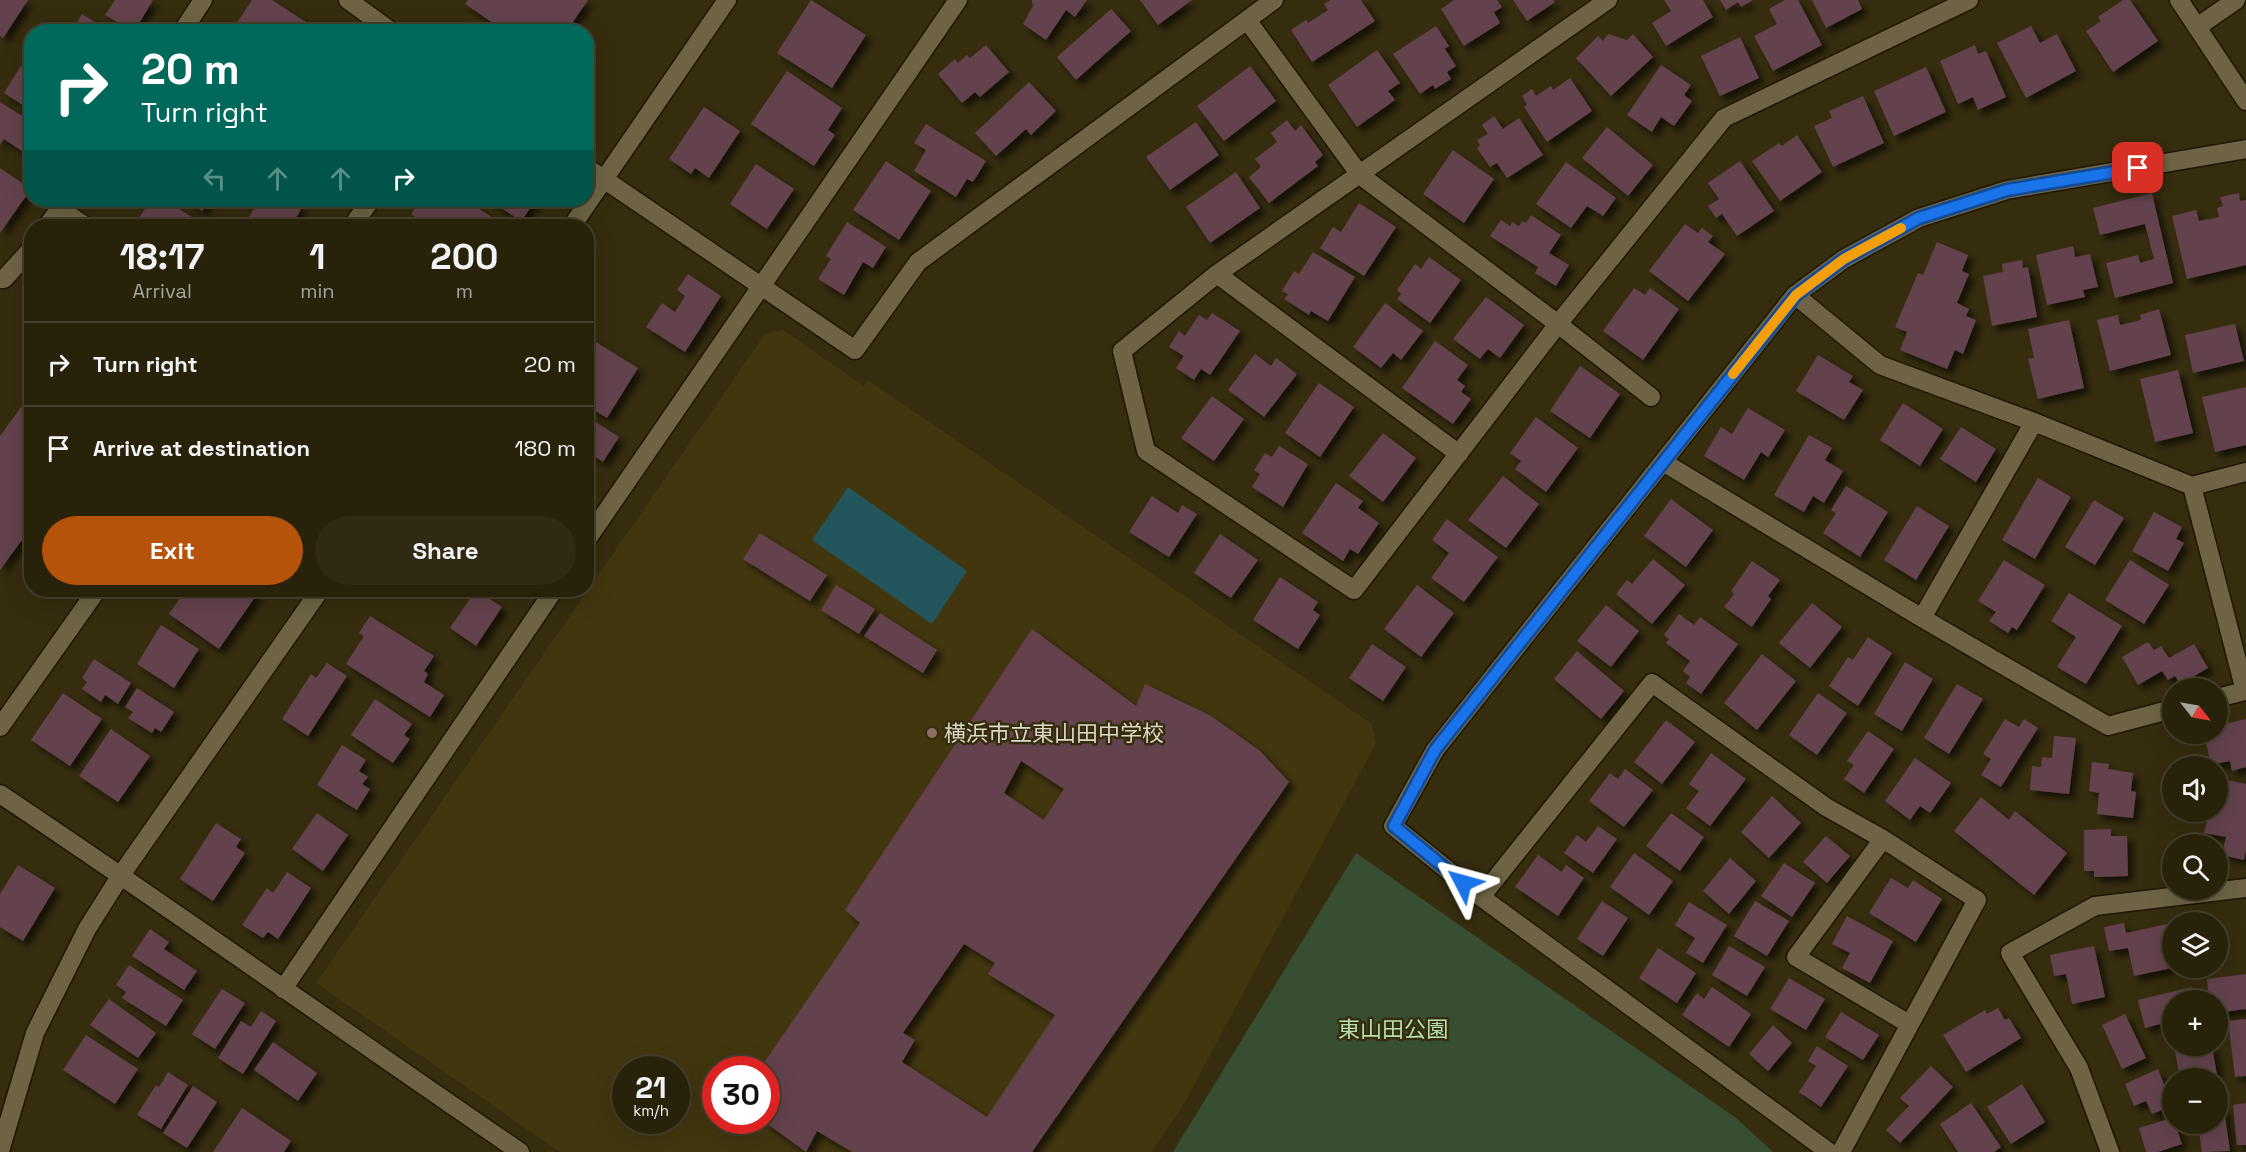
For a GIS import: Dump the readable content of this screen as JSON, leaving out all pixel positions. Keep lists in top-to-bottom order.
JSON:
{
  "parks": ["東山田公園"],
  "places": ["横浜市立東山田中学校"],
  "north": "bottom right",
  "page": {
    "turn": ["20 m", "Turn right"],
    "eta": [
      "18:17",
      "Arrival",
      "1",
      "min",
      "200",
      "m"
    ],
    "list": [
      {
        "name": "Turn right",
        "value": "20 m"
      },
      {
        "name": "Arrive at destination",
        "value": "180 m"
      }
    ],
    "buttons": ["Exit", "Share"],
    "map_buttons": ["+", "−"],
    "speed": "21 km/h",
    "limit": "30"
  }
}
